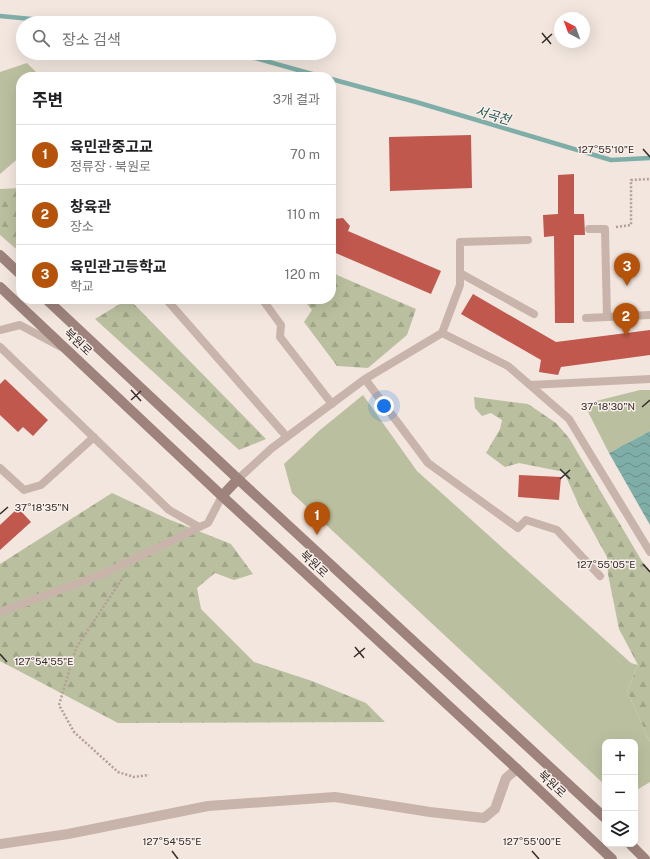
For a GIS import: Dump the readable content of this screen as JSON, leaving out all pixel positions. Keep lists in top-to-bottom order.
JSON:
{
  "streets": {
    "street": ["북원로"]
  },
  "water": ["서곡천"],
  "north": "top left",
  "page": {
    "search": "장소 검색",
    "heading": ["주변", "3개 결과"],
    "list": [
      {
        "mark": "1",
        "name": "육민관중고교",
        "note": "정류장 · 북원로",
        "value": "70 m"
      },
      {
        "mark": "2",
        "name": "창육관",
        "note": "장소",
        "value": "110 m"
      },
      {
        "mark": "3",
        "name": "육민관고등학교",
        "note": "학교",
        "value": "120 m"
      }
    ],
    "pins": ["3", "2", "1"],
    "map_buttons": ["+", "−"]
  },
  "coordinates": [
    "127°55'10\"E",
    "37°18'30\"N",
    "37°18'35\"N",
    "127°55'05\"E",
    "127°54'55\"E",
    "127°55'00\"E"
  ]
}
